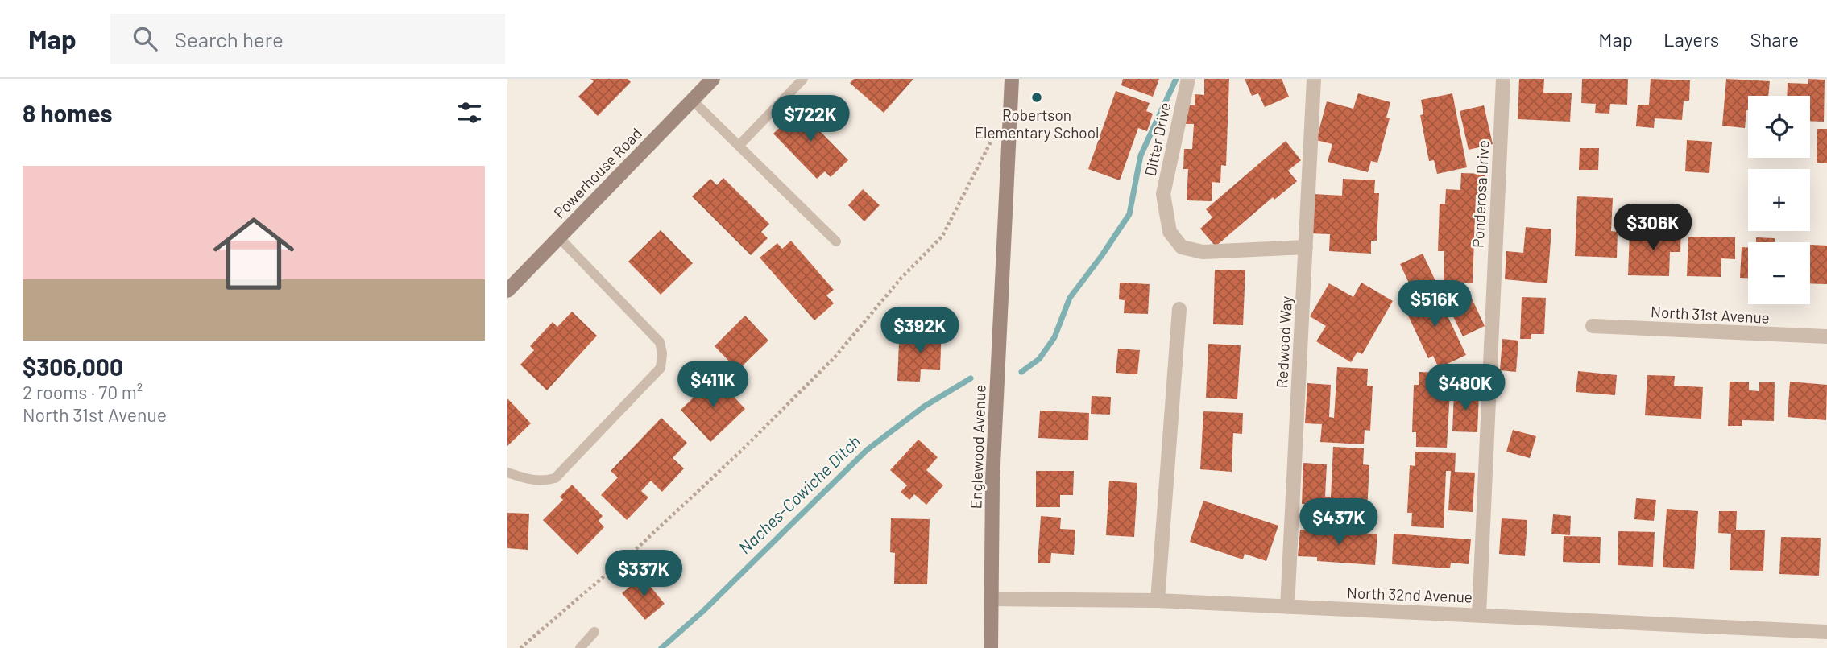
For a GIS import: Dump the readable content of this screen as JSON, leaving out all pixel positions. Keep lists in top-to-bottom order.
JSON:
{
  "streets": {
    "street": [
      "Ditter Drive",
      "Powerhouse Road",
      "Ponderosa Drive",
      "North 31st Avenue",
      "Redwood Way",
      "Englewood Avenue",
      "North 32nd Avenue"
    ]
  },
  "crossings": [
    ["Ditter Drive", "Redwood Way"],
    ["Ponderosa Drive", "North 32nd Avenue"],
    ["Redwood Way", "North 32nd Avenue"],
    ["Englewood Avenue", "North 32nd Avenue"]
  ],
  "water": ["Naches-Cowiche Ditch"],
  "places": ["Robertson Elementary School"],
  "page": {
    "header": "Map",
    "search": "Search here",
    "nav": ["Map", "Layers", "Share"],
    "heading": "8 homes",
    "price": [
      "$722K",
      "$306K",
      "$516K",
      "$392K",
      "$411K",
      "$480K",
      "$437K",
      "$337K"
    ],
    "map_buttons": ["+", "−"],
    "list": [
      {
        "name": "$306,000",
        "note": "2 rooms · 70 m² · North 31st Avenue"
      }
    ]
  }
}
